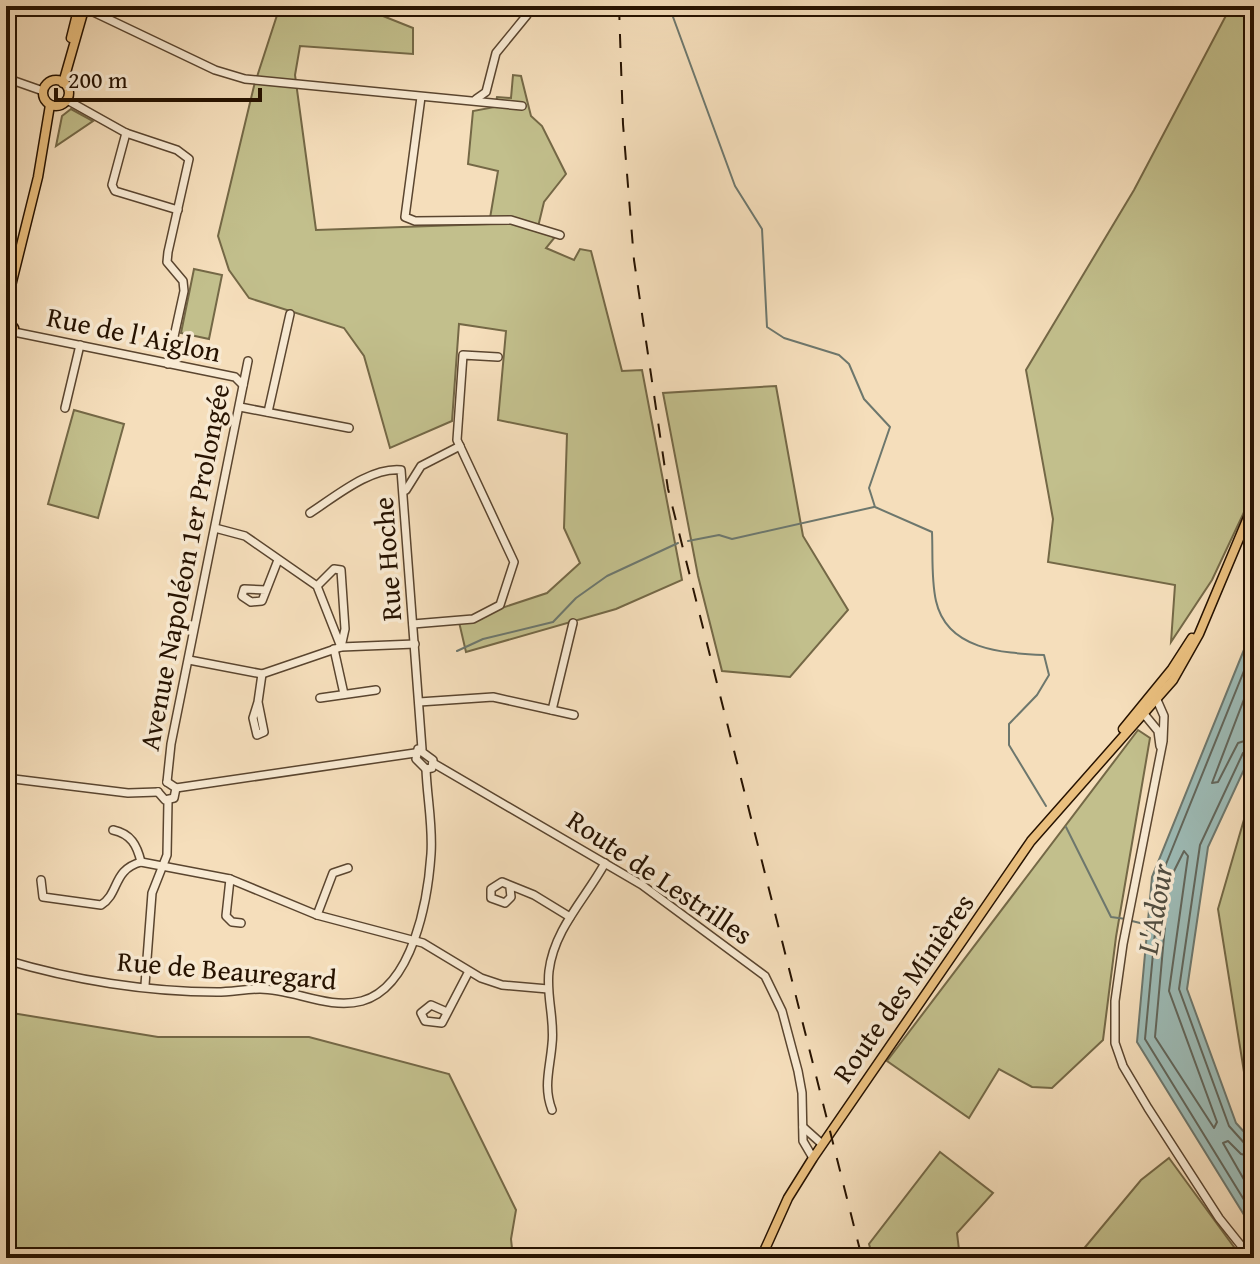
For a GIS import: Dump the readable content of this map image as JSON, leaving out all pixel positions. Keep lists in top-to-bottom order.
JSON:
{
  "streets": {
    "main road": ["Route des Minières"],
    "street": [
      "Rue de l'Aiglon",
      "Rue Hoche",
      "Avenue Napoléon 1er Prolongée",
      "Route de Lestrilles",
      "Rue de Beauregard"
    ]
  },
  "crossings": [
    ["Rue de l'Aiglon", "Avenue Napoléon 1er Prolongée"],
    ["Route de Lestrilles", "Rue de Beauregard"],
    ["Route de Lestrilles", "Route des Minières"]
  ],
  "water": ["L'Adour"],
  "scale_bar": "200 m"
}
